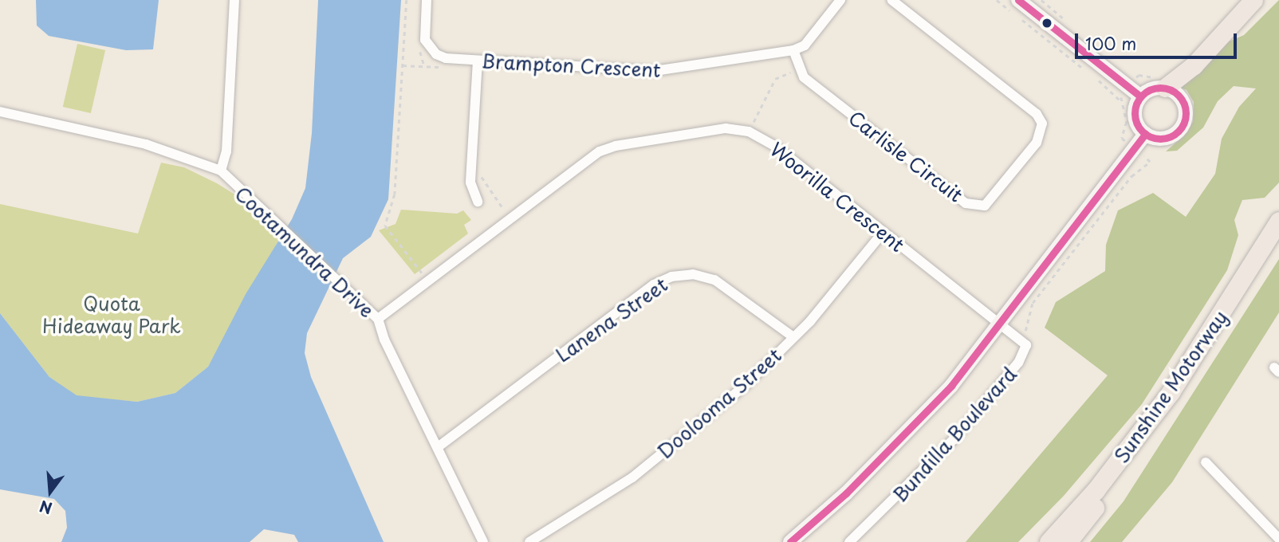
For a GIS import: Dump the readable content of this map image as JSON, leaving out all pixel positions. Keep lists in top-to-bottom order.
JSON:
{
  "streets": {
    "highway": ["Sunshine Motorway"],
    "street": [
      "Brampton Crescent",
      "Carlisle Circuit",
      "Woorilla Crescent",
      "Cootamundra Drive",
      "Lanena Street",
      "Doolooma Street",
      "Bundilla Boulevard"
    ]
  },
  "crossings": [
    ["Woorilla Crescent", "Cootamundra Drive"],
    ["Woorilla Crescent", "Doolooma Street"],
    ["Woorilla Crescent", "Bundilla Boulevard"],
    ["Cootamundra Drive", "Lanena Street"],
    ["Lanena Street", "Doolooma Street"]
  ],
  "parks": ["Quota Hideaway Park"],
  "scale_bar": "100 m",
  "north": "bottom"
}
